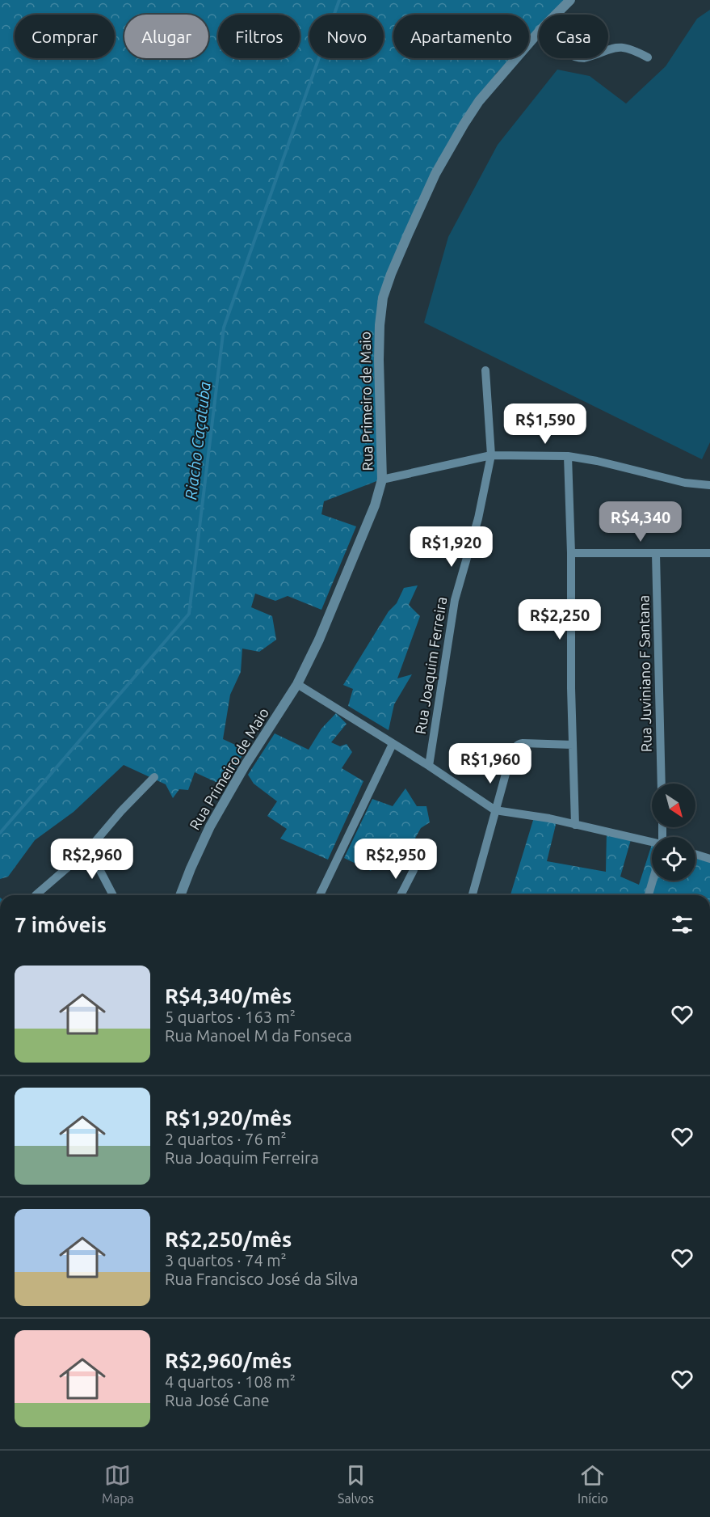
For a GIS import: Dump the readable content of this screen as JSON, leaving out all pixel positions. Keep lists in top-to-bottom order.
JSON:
{
  "streets": {
    "street": ["Rua Primeiro de Maio", "Rua Joaquim Ferreira", "Rua Juviniano F Santana"]
  },
  "water": ["Riacho Caçatuba"],
  "north": "bottom right",
  "page": {
    "chip": [
      "Comprar",
      "Alugar",
      "Filtros",
      "Novo",
      "Apartamento",
      "Casa"
    ],
    "price": [
      "R$1,590",
      "R$4,340",
      "R$1,920",
      "R$2,250",
      "R$1,960",
      "R$2,960",
      "R$2,950"
    ],
    "heading": "7 imóveis",
    "list": [
      {
        "name": "R$4,340/mês",
        "note": "5 quartos · 163 m² · Rua Manoel M da Fonseca"
      },
      {
        "name": "R$1,920/mês",
        "note": "2 quartos · 76 m² · Rua Joaquim Ferreira"
      },
      {
        "name": "R$2,250/mês",
        "note": "3 quartos · 74 m² · Rua Francisco José da Silva"
      },
      {
        "name": "R$2,960/mês",
        "note": "4 quartos · 108 m² · Rua José Cane"
      }
    ],
    "tabs": ["Mapa", "Salvos", "Início"]
  }
}
